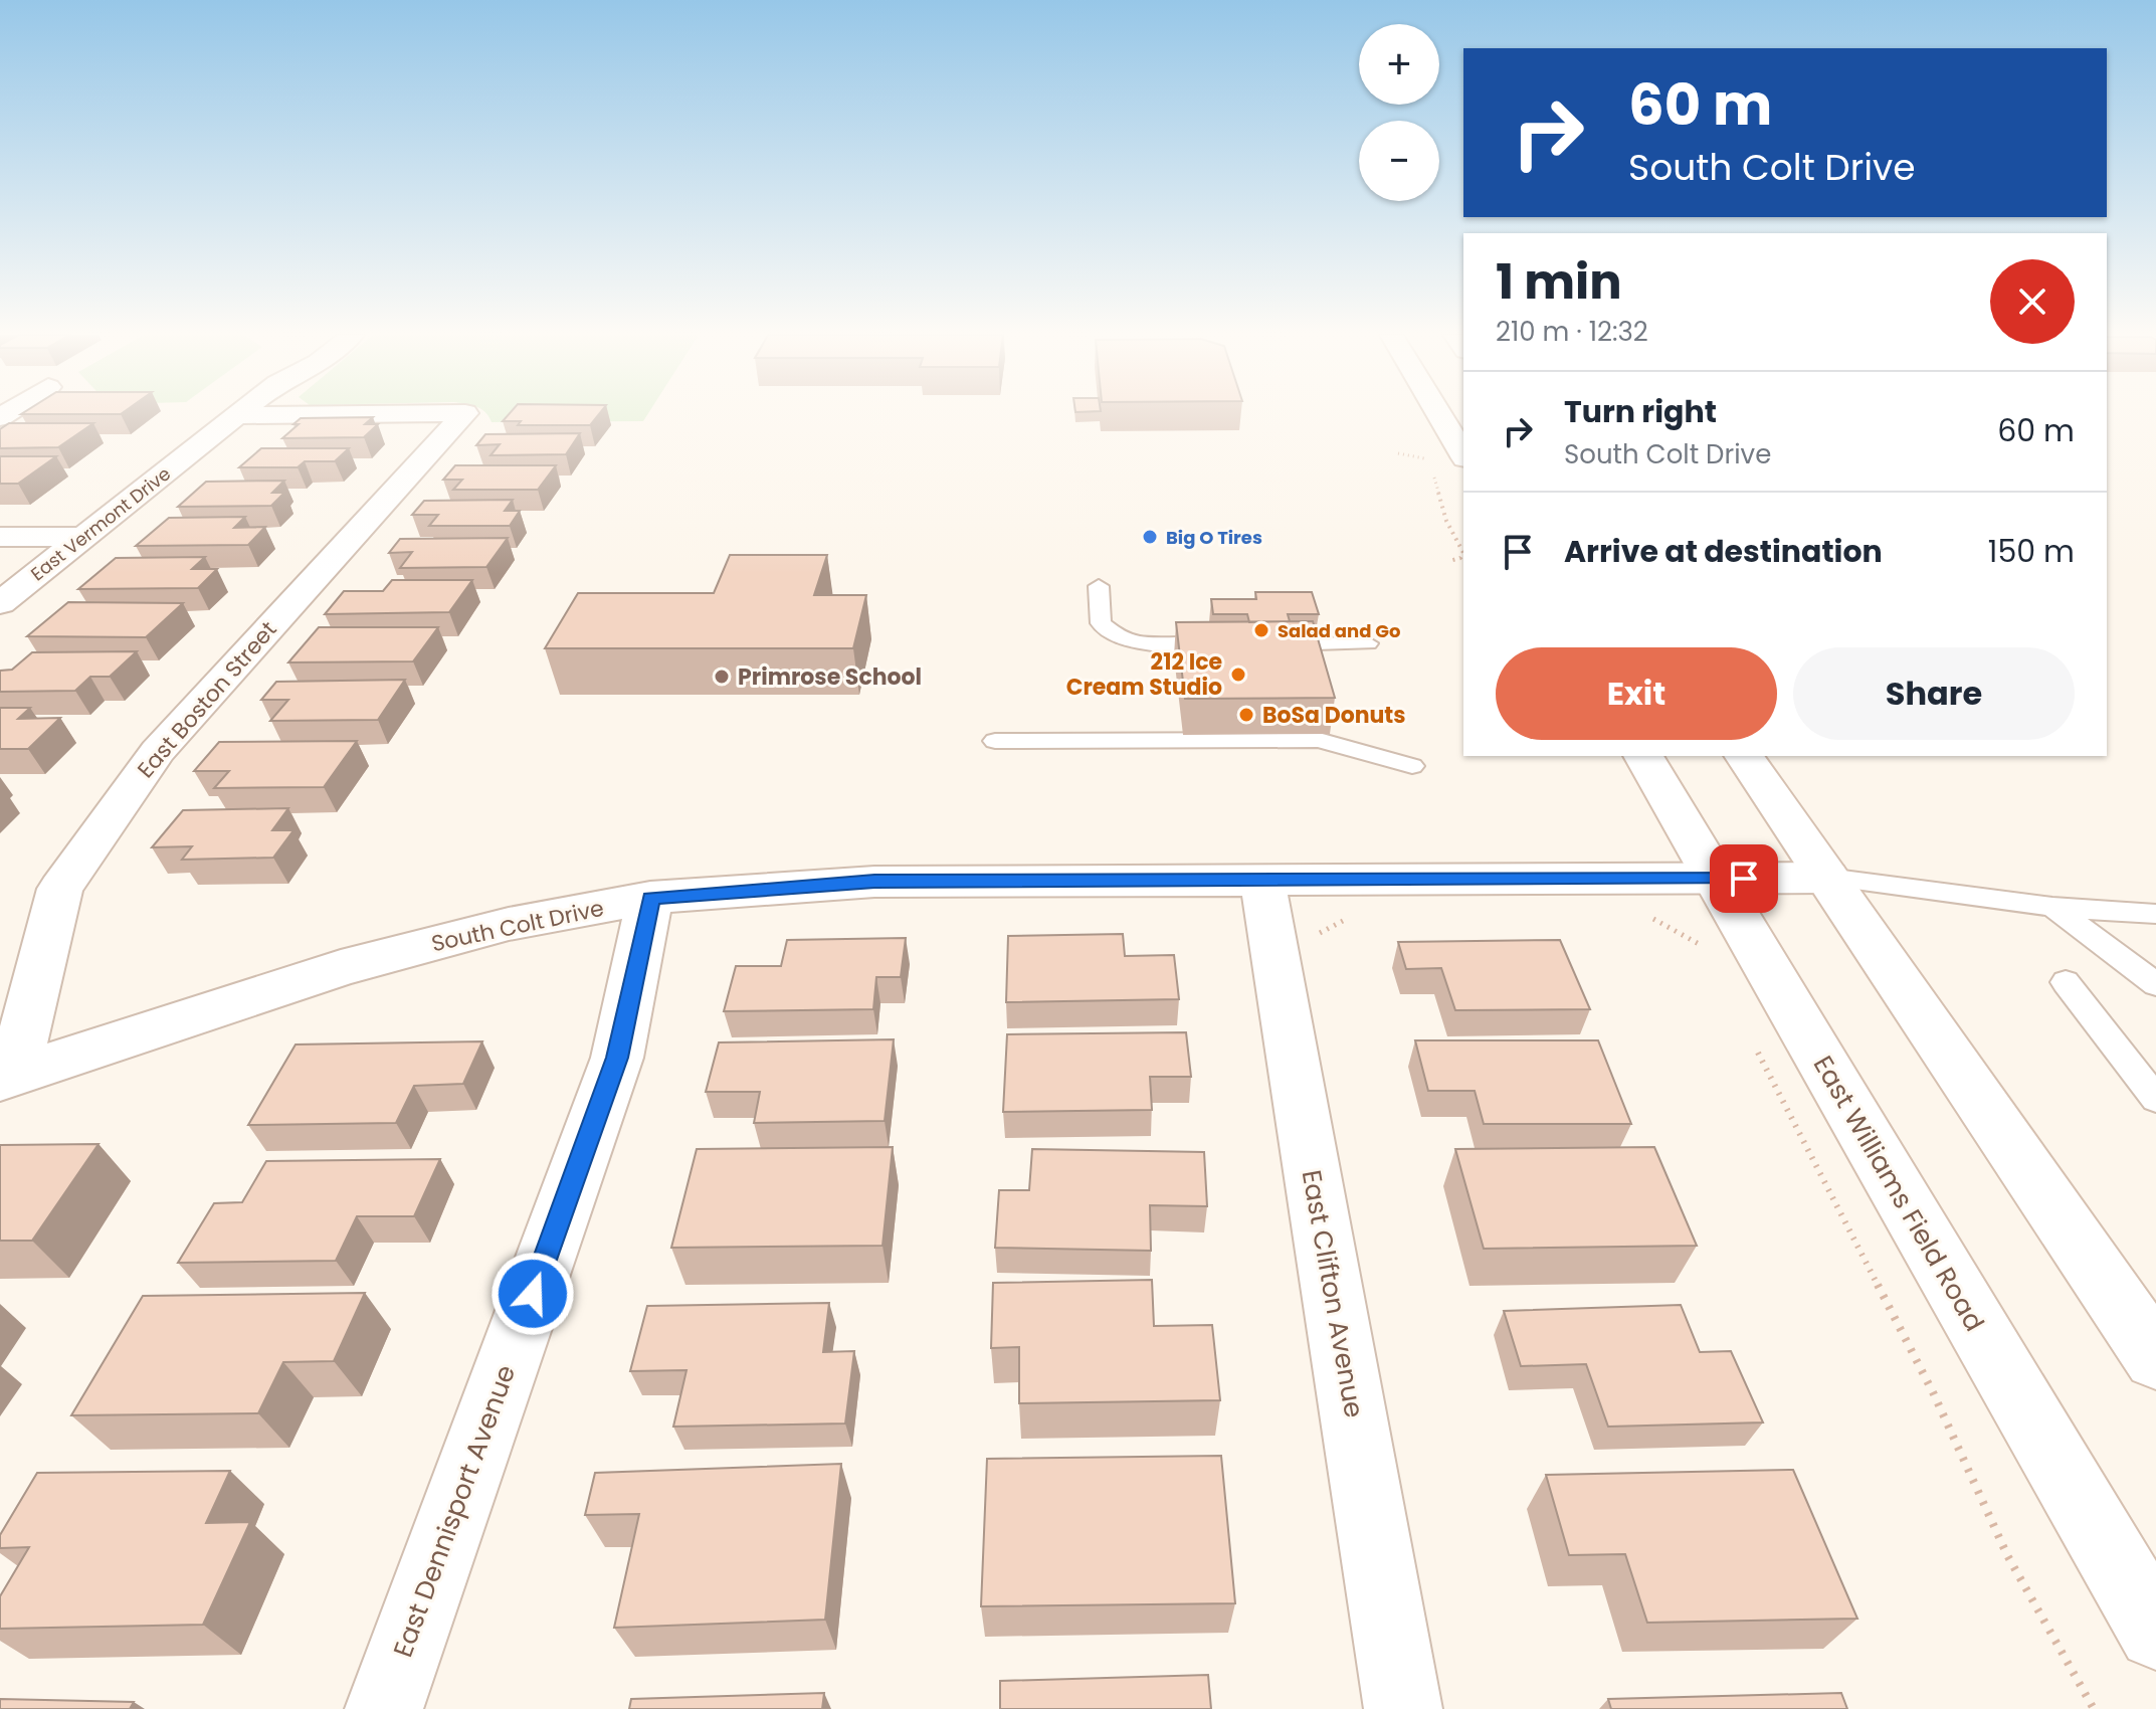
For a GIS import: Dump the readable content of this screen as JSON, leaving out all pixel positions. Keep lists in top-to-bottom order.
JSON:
{
  "streets": {
    "street": [
      "East Vermont Drive",
      "East Boston Street",
      "South Colt Drive",
      "East Williams Field Road",
      "East Clifton Avenue",
      "East Dennisport Avenue"
    ]
  },
  "crossings": [
    ["East Vermont Drive", "East Boston Street"],
    ["East Boston Street", "South Colt Drive"],
    ["South Colt Drive", "East Williams Field Road"],
    ["South Colt Drive", "East Clifton Avenue"],
    ["South Colt Drive", "East Dennisport Avenue"]
  ],
  "places": [
    "Big O Tires",
    "Salad and Go",
    "212 Ice Cream Studio",
    "Primrose School",
    "BoSa Donuts"
  ],
  "page": {
    "map_buttons": ["+", "−"],
    "turn": ["60 m", "South Colt Drive"],
    "heading": ["1 min", "210 m · 12:32"],
    "list": [
      {
        "name": "Turn right",
        "note": "South Colt Drive",
        "value": "60 m"
      },
      {
        "name": "Arrive at destination",
        "value": "150 m"
      }
    ],
    "buttons": ["Exit", "Share"]
  }
}
